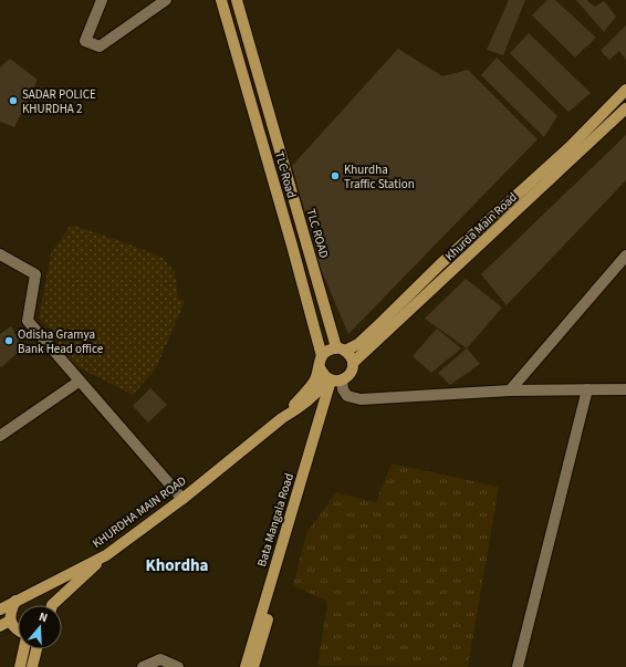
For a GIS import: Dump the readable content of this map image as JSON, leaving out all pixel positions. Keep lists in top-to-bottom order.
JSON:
{
  "streets": {
    "main road": [
      "TLC Road",
      "Khurda Main Road",
      "TLC ROAD",
      "KHURDHA MAIN ROAD",
      "Bata Mangala Road"
    ]
  },
  "crossings": [
    ["TLC Road", "Khurda Main Road"],
    ["TLC Road", "TLC ROAD"],
    ["TLC Road", "Bata Mangala Road"],
    ["Khurda Main Road", "TLC ROAD"],
    ["Khurda Main Road", "Bata Mangala Road"],
    ["TLC ROAD", "Bata Mangala Road"]
  ],
  "districts": ["Khordha"],
  "places": ["SADAR POLICE KHURDHA 2", "Khurdha Traffic Station", "Odisha Gramya Bank Head office"],
  "north": "top"
}
